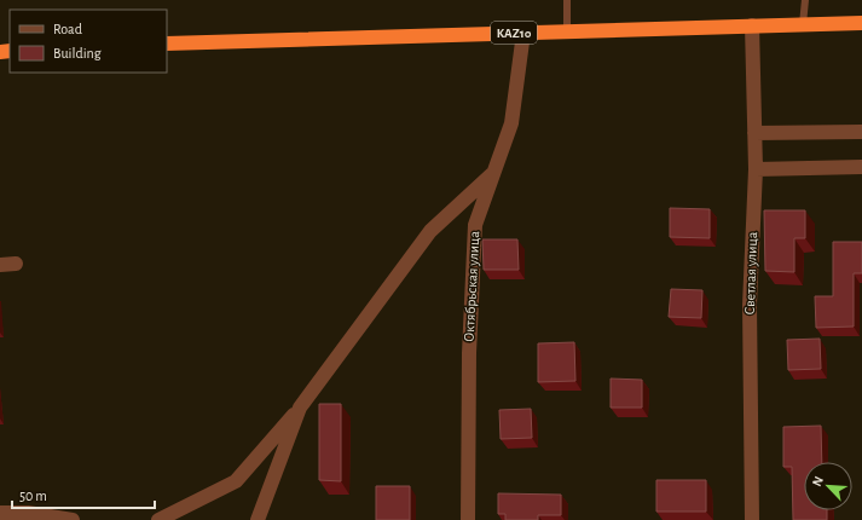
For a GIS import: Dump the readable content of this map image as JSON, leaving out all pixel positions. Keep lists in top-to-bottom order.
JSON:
{
  "streets": {
    "highway": ["KAZ10"],
    "street": ["Светлая улица", "Октябрьская улица"]
  },
  "crossings": [
    ["KAZ10", "Светлая улица"],
    ["KAZ10", "Октябрьская улица"]
  ],
  "legend": ["Road", "Building"],
  "scale_bar": "50 m",
  "north": "top left"
}
